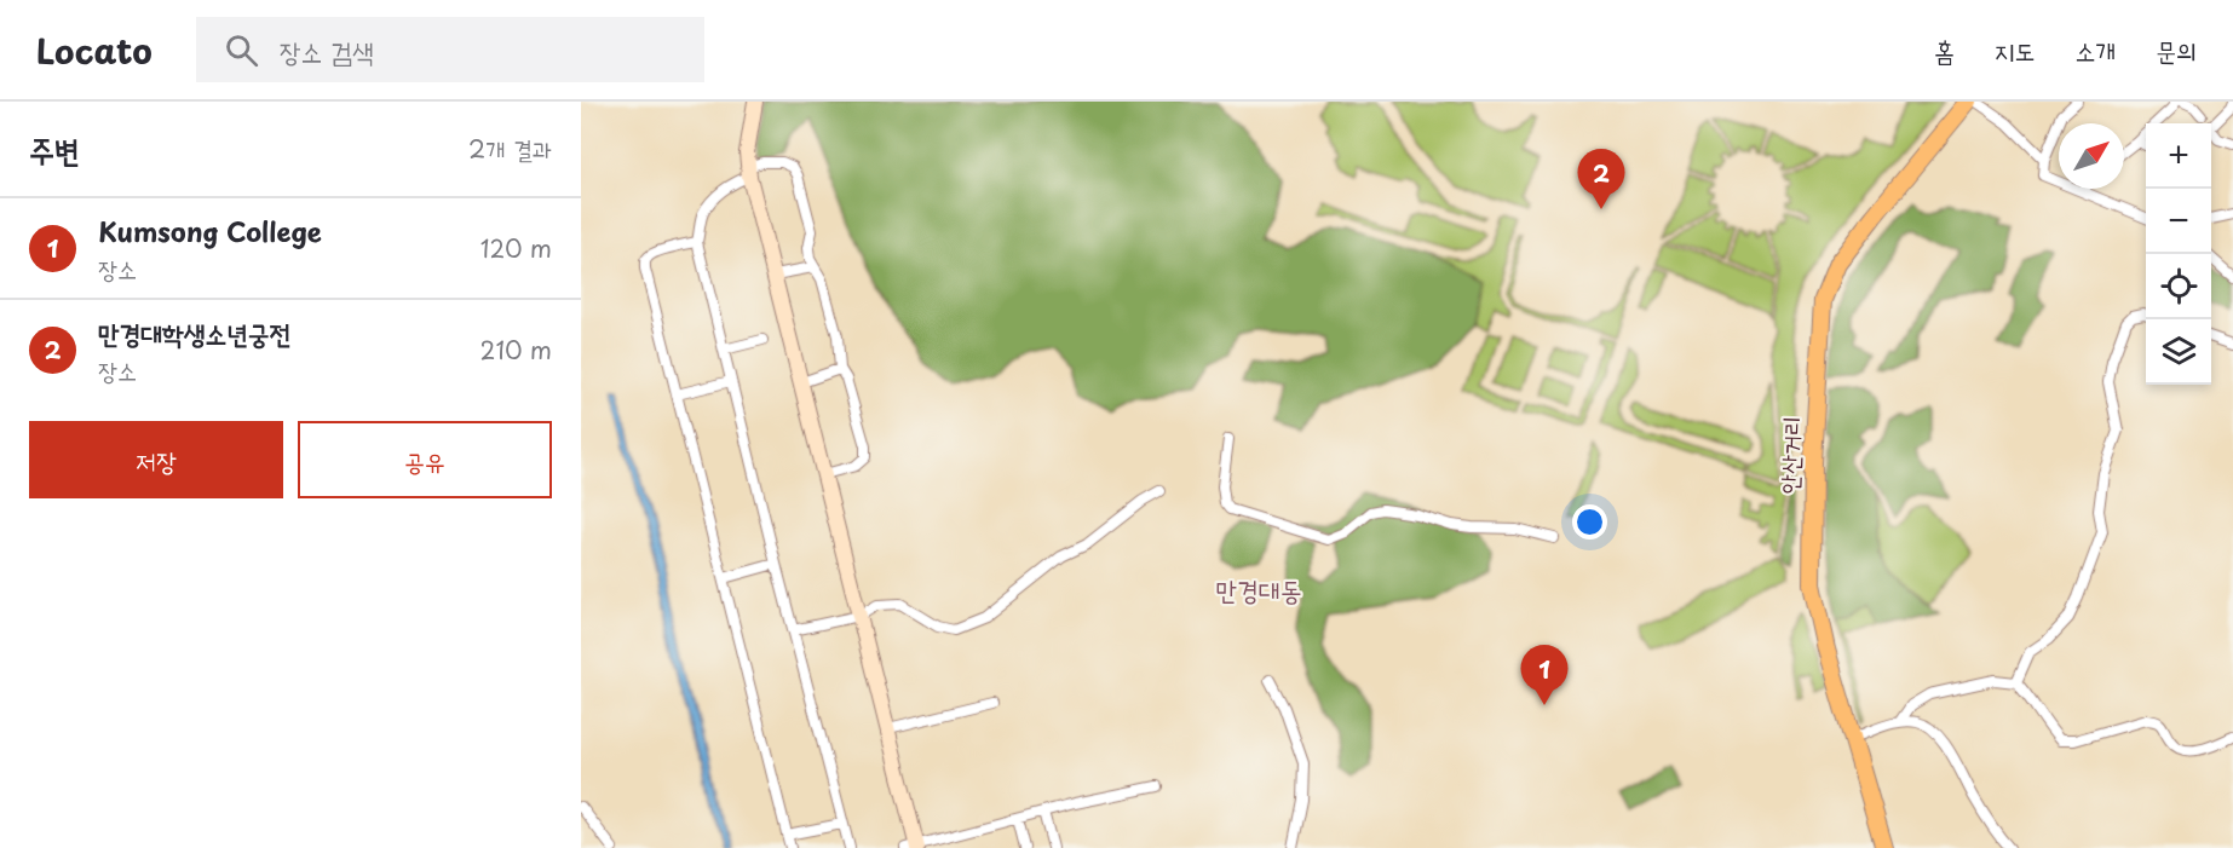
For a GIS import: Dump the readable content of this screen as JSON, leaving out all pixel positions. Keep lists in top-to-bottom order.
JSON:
{
  "streets": {
    "main road": ["안산거리"]
  },
  "districts": ["만경대동"],
  "north": "top right",
  "page": {
    "header": "Locato",
    "search": "장소 검색",
    "nav": [
      "홈",
      "지도",
      "소개",
      "문의"
    ],
    "heading": ["주변", "2개 결과"],
    "map_buttons": ["+", "−"],
    "pins": ["2", "1"],
    "list": [
      {
        "mark": "1",
        "name": "Kumsong College",
        "note": "장소",
        "value": "120 m"
      },
      {
        "mark": "2",
        "name": "만경대학생소년궁전",
        "note": "장소",
        "value": "210 m"
      }
    ],
    "buttons": ["저장", "공유"]
  }
}
